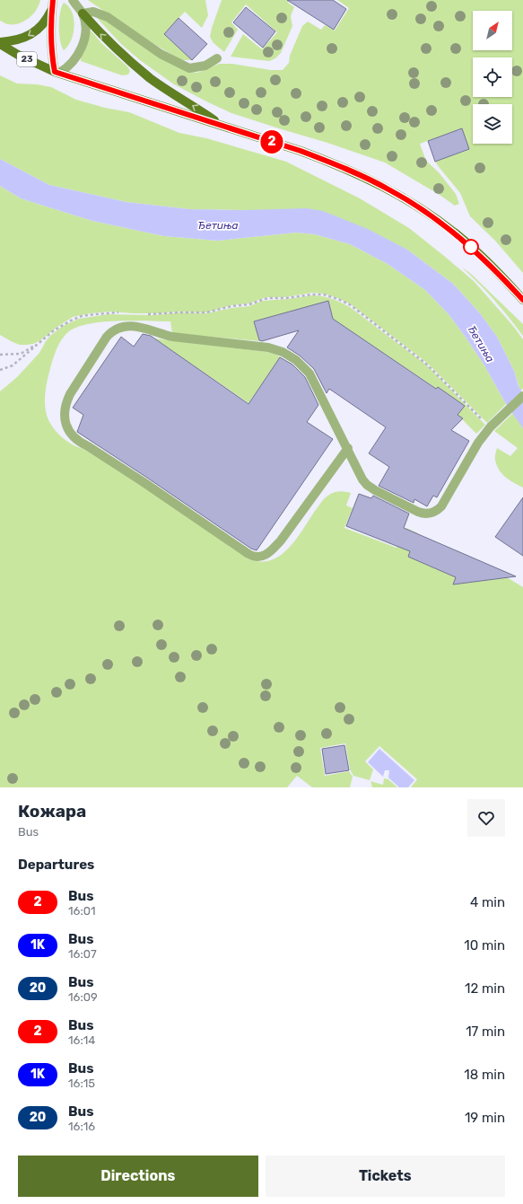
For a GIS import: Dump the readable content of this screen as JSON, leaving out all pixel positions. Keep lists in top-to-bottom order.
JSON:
{
  "streets": {
    "main road": ["23"]
  },
  "water": ["Ђетиња"],
  "lines": ["bus line 2"],
  "north": "top right",
  "page": {
    "on_map": "2",
    "heading": [
      ["Кожара", "Bus"],
      "Departures"
    ],
    "list": [
      {
        "mark": "2",
        "name": "Bus",
        "note": "16:01",
        "value": "4 min"
      },
      {
        "mark": "1K",
        "name": "Bus",
        "note": "16:07",
        "value": "10 min"
      },
      {
        "mark": "20",
        "name": "Bus",
        "note": "16:09",
        "value": "12 min"
      },
      {
        "mark": "2",
        "name": "Bus",
        "note": "16:14",
        "value": "17 min"
      },
      {
        "mark": "1K",
        "name": "Bus",
        "note": "16:15",
        "value": "18 min"
      },
      {
        "mark": "20",
        "name": "Bus",
        "note": "16:16",
        "value": "19 min"
      }
    ],
    "buttons": ["Directions", "Tickets"]
  }
}
